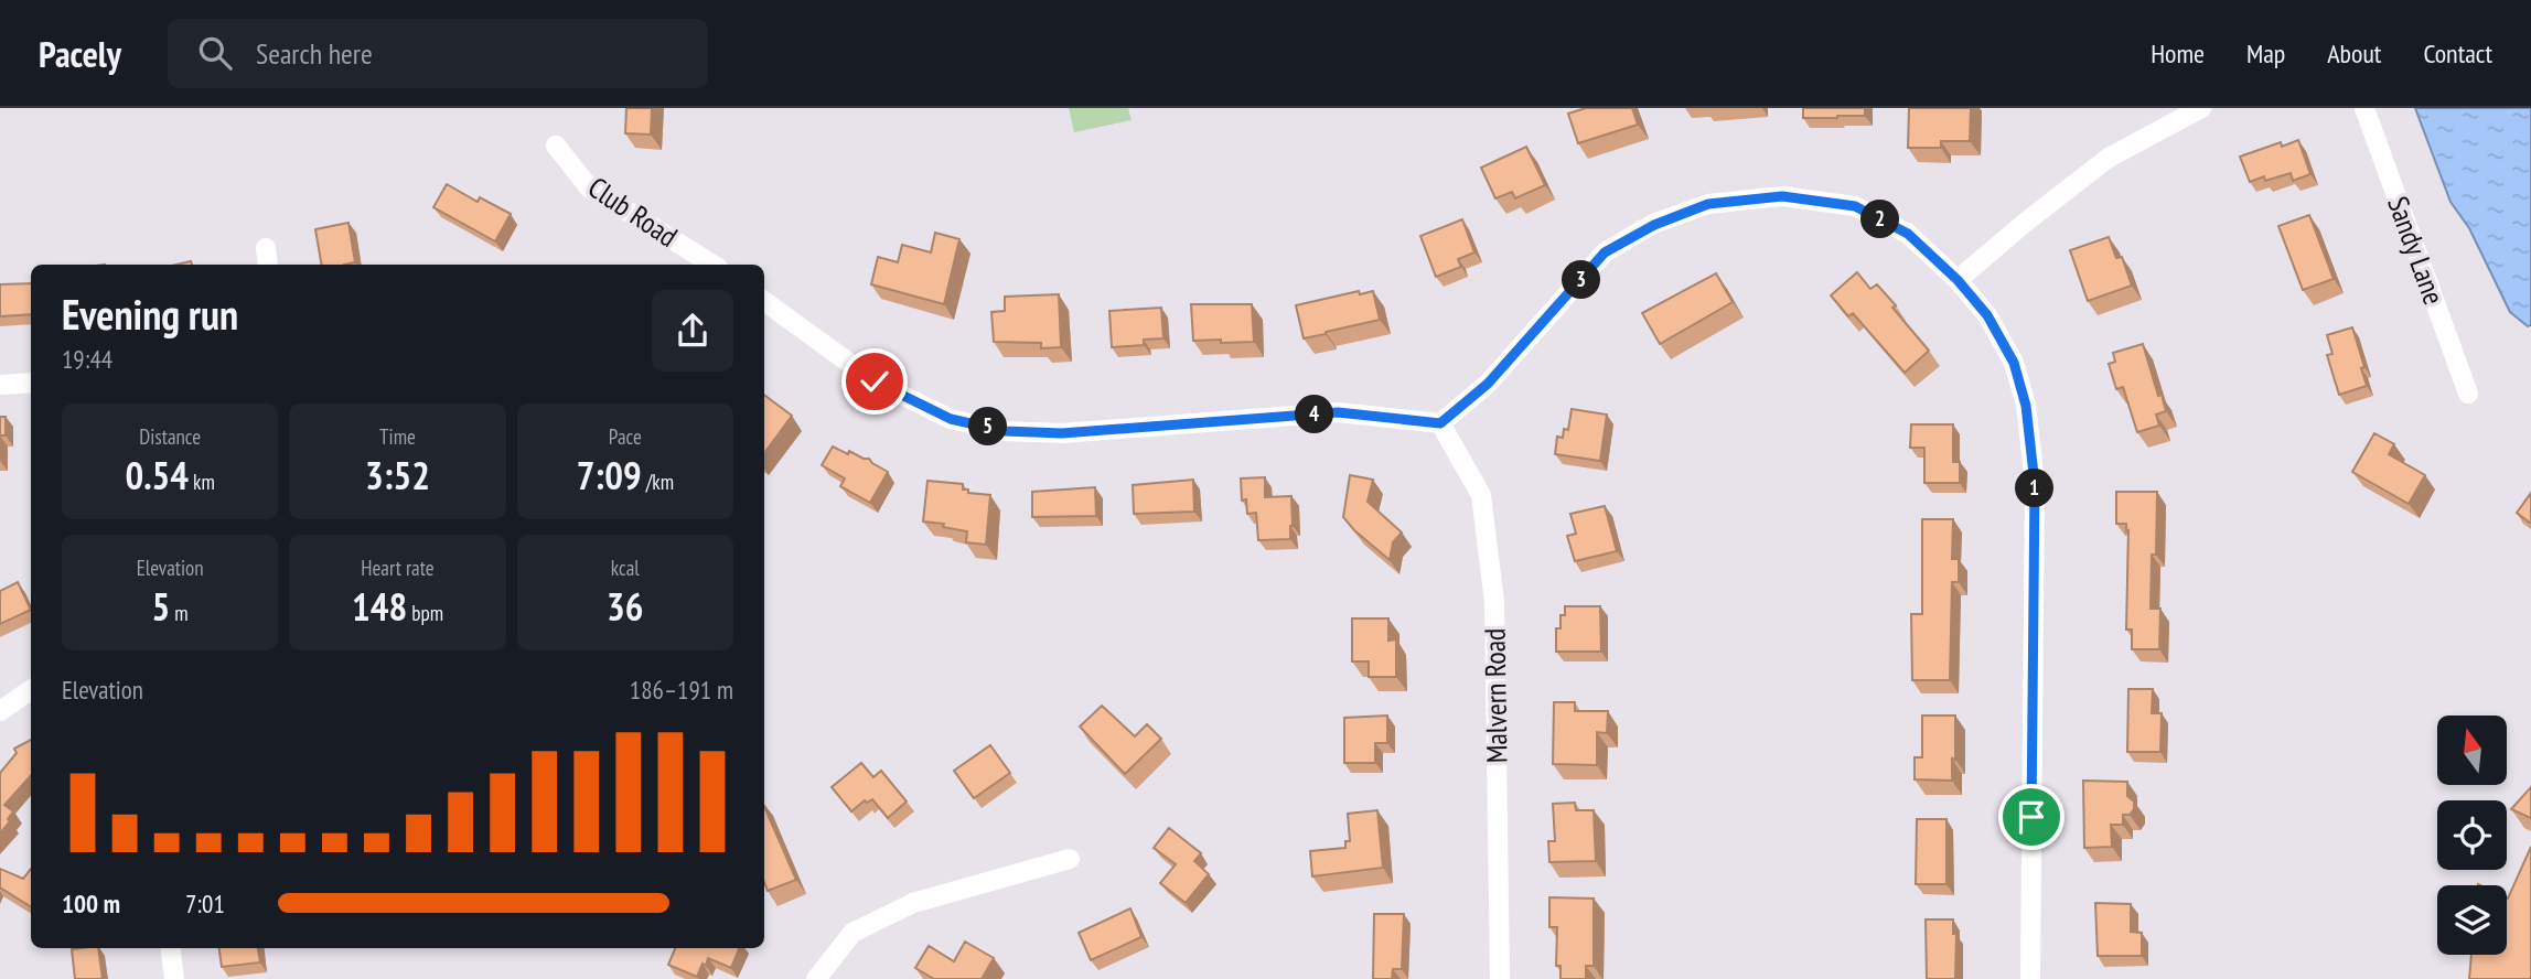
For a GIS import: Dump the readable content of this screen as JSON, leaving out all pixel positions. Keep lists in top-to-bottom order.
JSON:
{
  "streets": {
    "street": ["Club Road", "Sandy Lane", "Malvern Road"]
  },
  "north": "top",
  "page": {
    "header": "Pacely",
    "search": "Search here",
    "nav": [
      "Home",
      "Map",
      "About",
      "Contact"
    ],
    "pins": [
      "2",
      "3",
      "4",
      "5",
      "1"
    ],
    "heading": ["Evening run", "19:44"],
    "stats": [
      ["Distance", "0.54 km"],
      ["Time", "3:52"],
      ["Pace", "7:09 /km"],
      ["Elevation", "5 m"],
      ["Heart rate", "148 bpm"],
      ["kcal", "36"]
    ],
    "chart": ["Elevation", "186–191 m"],
    "list": [
      {
        "name": "100 m",
        "note": "7:01"
      }
    ]
  }
}
